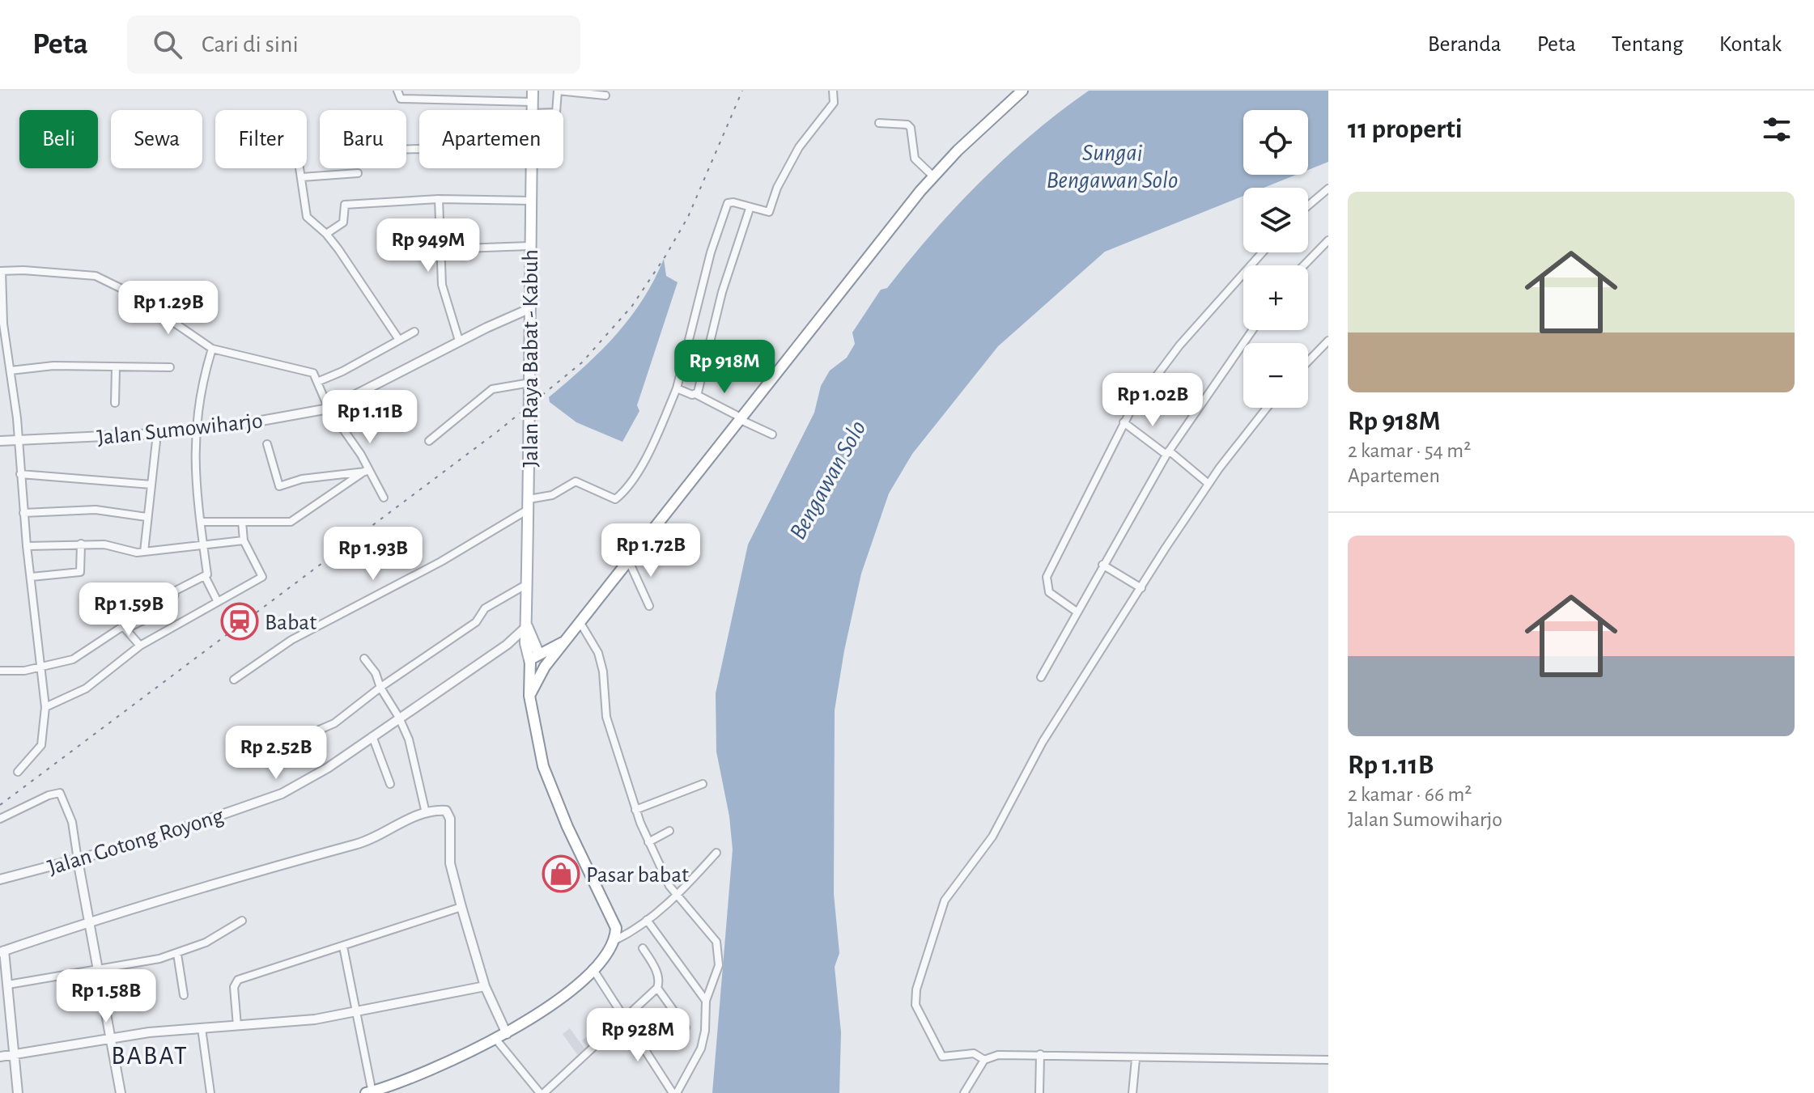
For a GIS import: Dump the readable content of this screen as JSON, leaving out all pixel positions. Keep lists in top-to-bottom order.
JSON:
{
  "streets": {
    "main road": ["Jalan Raya Babat - Kabuh"],
    "street": ["Jalan Sumowiharjo", "Jalan Gotong Royong"]
  },
  "crossings": [
    ["Jalan Raya Babat - Kabuh", "Jalan Sumowiharjo"],
    ["Jalan Raya Babat - Kabuh", "Jalan Gotong Royong"]
  ],
  "districts": ["BABAT"],
  "water": ["Sungai Bengawan Solo", "Bengawan Solo"],
  "places": {
    "station": ["Babat"],
    "shop": ["Pasar babat"]
  },
  "page": {
    "header": "Peta",
    "search": "Cari di sini",
    "nav": [
      "Beranda",
      "Peta",
      "Tentang",
      "Kontak"
    ],
    "heading": "11 properti",
    "map_buttons": ["+", "−"],
    "chip": [
      "Beli",
      "Sewa",
      "Filter",
      "Baru",
      "Apartemen"
    ],
    "list": [
      {
        "name": "Rp 918M",
        "note": "2 kamar · 54 m² · Apartemen"
      },
      {
        "name": "Rp 1.11B",
        "note": "2 kamar · 66 m² · Jalan Sumowiharjo"
      }
    ],
    "price": [
      "Rp 949M",
      "Rp 1.29B",
      "Rp 918M",
      "Rp 1.02B",
      "Rp 1.11B",
      "Rp 1.72B",
      "Rp 1.93B",
      "Rp 1.59B",
      "Rp 2.52B",
      "Rp 1.58B",
      "Rp 928M"
    ]
  }
}
